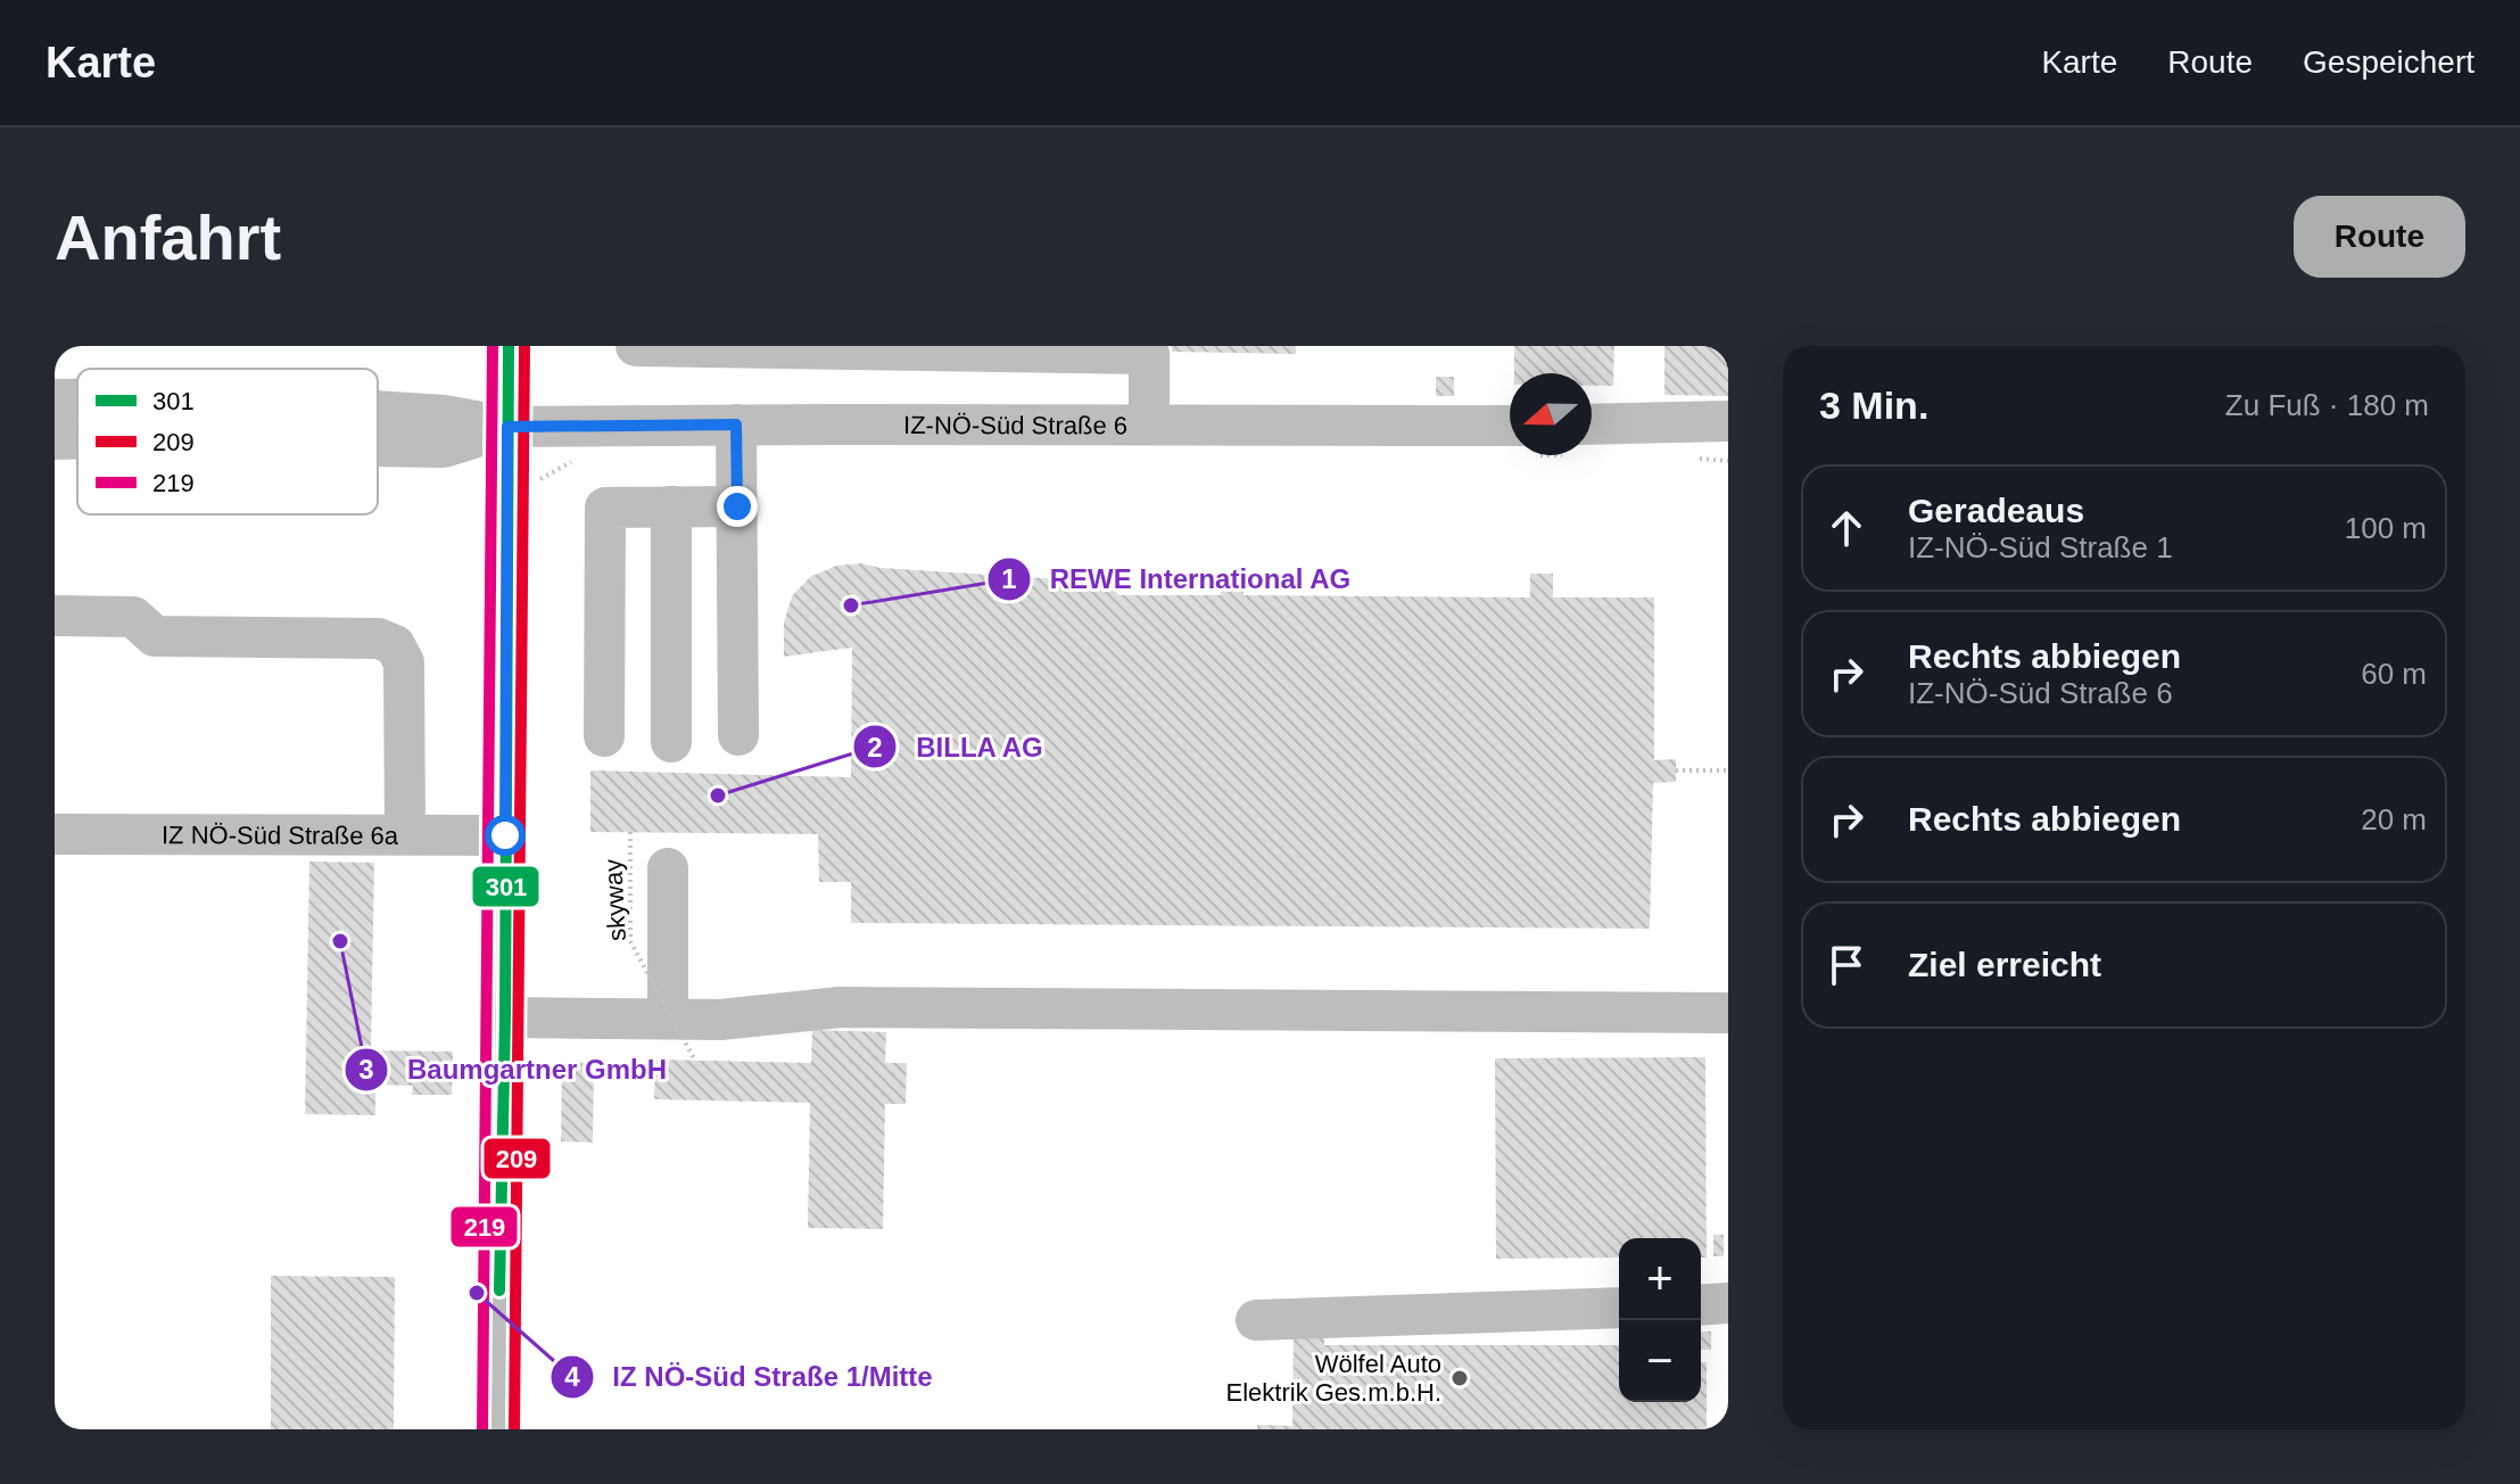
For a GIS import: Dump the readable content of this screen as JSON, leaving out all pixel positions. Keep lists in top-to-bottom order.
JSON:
{
  "streets": {
    "street": ["IZ-NÖ-Süd Straße 6", "IZ NÖ-Süd Straße 6a"],
    "path": ["skyway"]
  },
  "places": [
    "REWE International AG",
    "BILLA AG",
    "Baumgartner GmbH",
    "IZ NÖ-Süd Straße 1/Mitte",
    "Wölfel Auto Elektrik Ges.m.b.H."
  ],
  "lines": ["transit line 301", "transit line 209", "transit line 219"],
  "legend": ["301", "209", "219"],
  "north": "left",
  "page": {
    "header": "Karte",
    "nav": ["Karte", "Route", "Gespeichert"],
    "buttons": "Route",
    "title": "Anfahrt",
    "heading": ["3 Min.", "Zu Fuß · 180 m"],
    "list": [
      ["Geradeaus", "IZ-NÖ-Süd Straße 1", "100 m"],
      ["Rechts abbiegen", "IZ-NÖ-Süd Straße 6", "60 m"],
      ["Rechts abbiegen", "20 m"],
      "Ziel erreicht"
    ],
    "map_buttons": ["+", "−"]
  }
}
